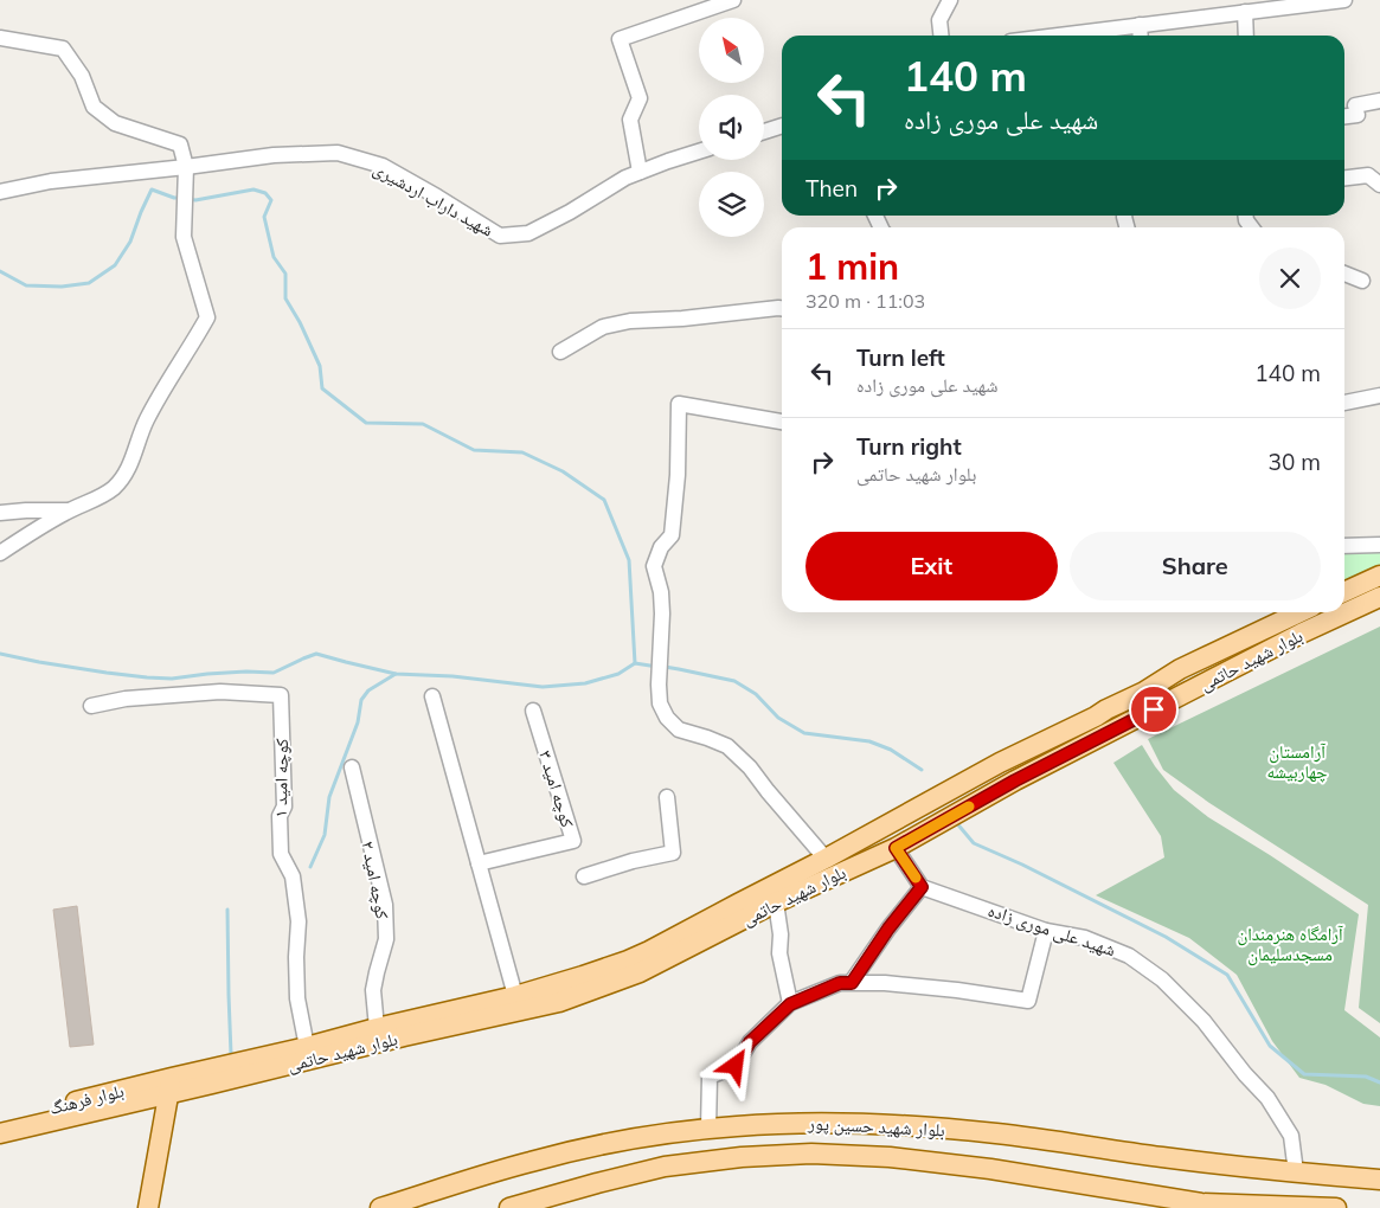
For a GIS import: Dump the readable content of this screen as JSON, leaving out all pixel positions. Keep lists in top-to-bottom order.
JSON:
{
  "streets": {
    "main road": ["بلوار شهید حاتمی", "بلوار فرهنگ", "بلوار شهيد حسین پور"],
    "street": [
      "شهید داراب اردشیری",
      "کوچه امید ۱",
      "کوچه امید ۳",
      "کوچه امید ۲",
      "شهید علی موری زاده"
    ]
  },
  "crossings": [
    ["بلوار شهید حاتمی", "کوچه امید ۱"],
    ["بلوار شهید حاتمی", "کوچه امید ۲"],
    ["بلوار شهید حاتمی", "بلوار فرهنگ"],
    ["شهید علی موری زاده", "بلوار شهيد حسین پور"]
  ],
  "parks": ["آرامستان چهاربیشه", "آرامگاه هنرمندان مسجدسلیمان"],
  "north": "top left",
  "page": {
    "turn": ["140 m", "شهید علی موری زاده"],
    "then": "Then",
    "heading": ["1 min", "320 m · 11:03"],
    "list": [
      {
        "name": "Turn left",
        "note": "شهید علی موری زاده",
        "value": "140 m"
      },
      {
        "name": "Turn right",
        "note": "بلوار شهید حاتمی",
        "value": "30 m"
      }
    ],
    "buttons": ["Exit", "Share"]
  }
}
